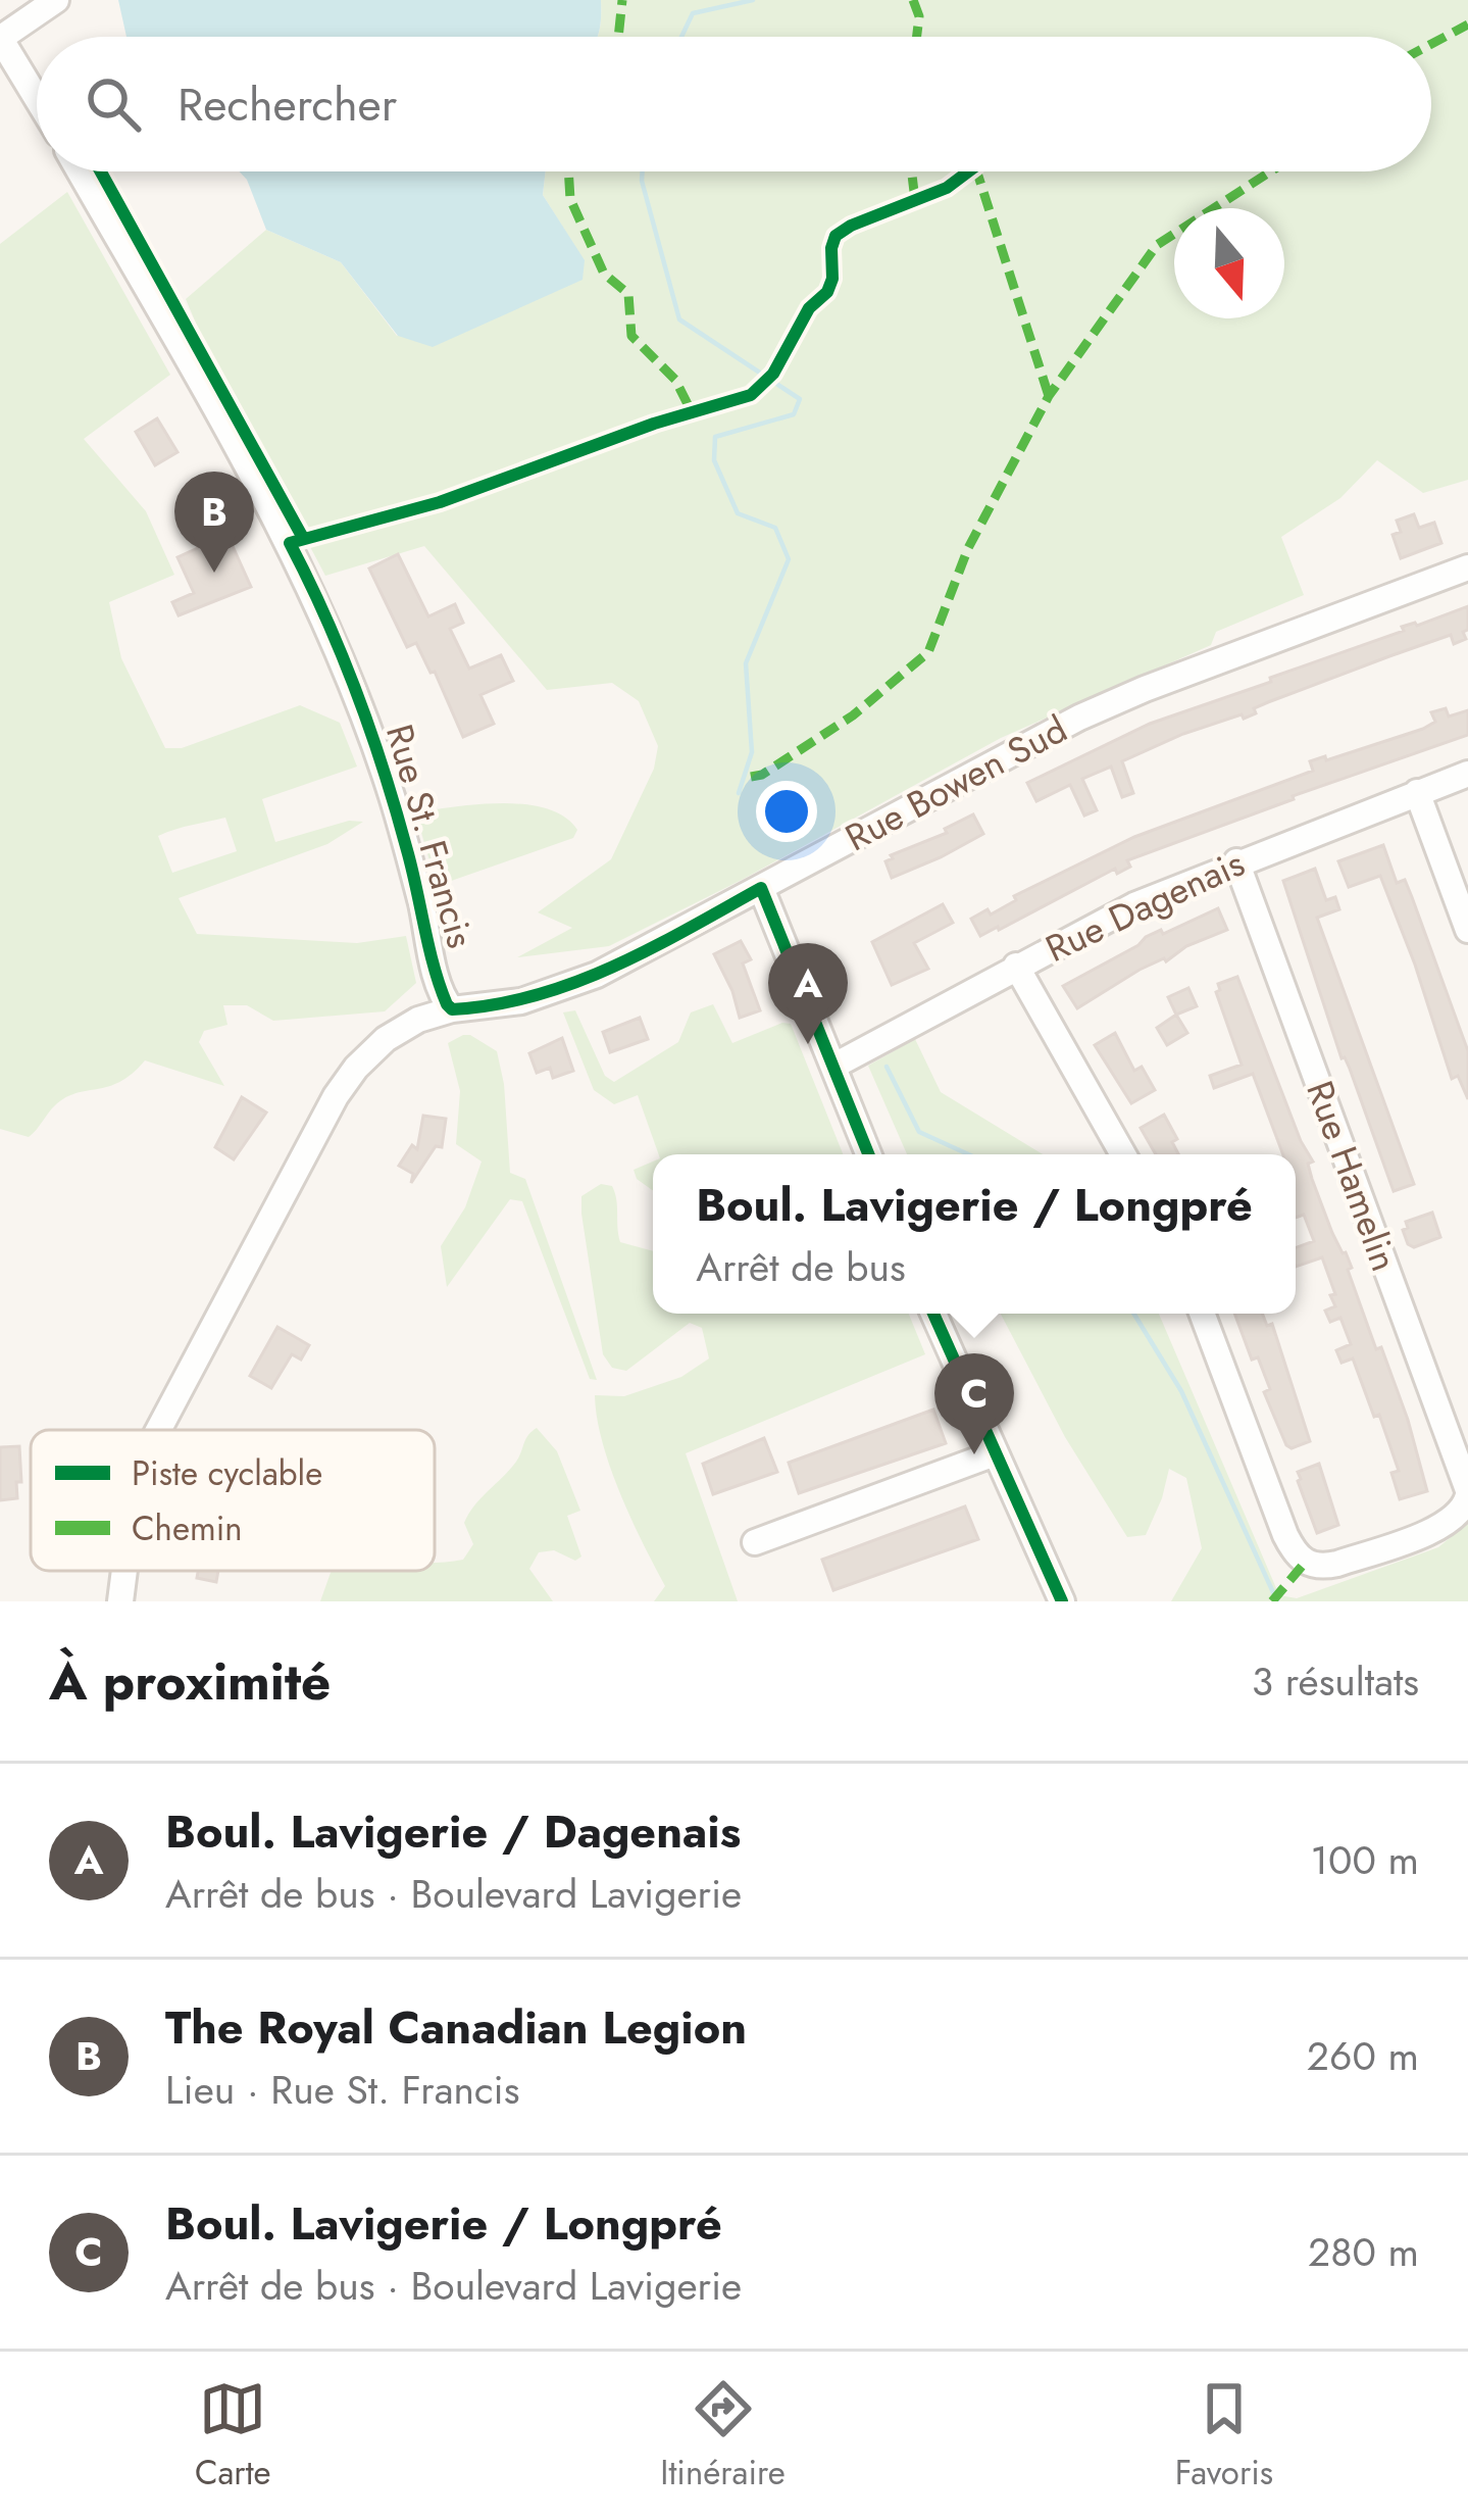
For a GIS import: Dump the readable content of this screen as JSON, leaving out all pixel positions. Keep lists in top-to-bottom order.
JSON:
{
  "streets": {
    "street": [
      "Rue Bowen Sud",
      "Rue St. Francis",
      "Rue Dagenais",
      "Rue Hamelin"
    ]
  },
  "crossings": [
    ["Rue Bowen Sud", "Rue St. Francis"],
    ["Rue Dagenais", "Rue Hamelin"]
  ],
  "legend": ["Piste cyclable", "Chemin"],
  "north": "bottom",
  "page": {
    "search": "Rechercher",
    "pins": ["B", "A", "C"],
    "popup": ["Boul. Lavigerie / Longpré", "Arrêt de bus"],
    "heading": ["À proximité", "3 résultats"],
    "list": [
      {
        "mark": "A",
        "name": "Boul. Lavigerie / Dagenais",
        "note": "Arrêt de bus · Boulevard Lavigerie",
        "value": "100 m"
      },
      {
        "mark": "B",
        "name": "The Royal Canadian Legion",
        "note": "Lieu · Rue St. Francis",
        "value": "260 m"
      },
      {
        "mark": "C",
        "name": "Boul. Lavigerie / Longpré",
        "note": "Arrêt de bus · Boulevard Lavigerie",
        "value": "280 m"
      }
    ],
    "nav": ["Carte", "Itinéraire", "Favoris"]
  }
}
